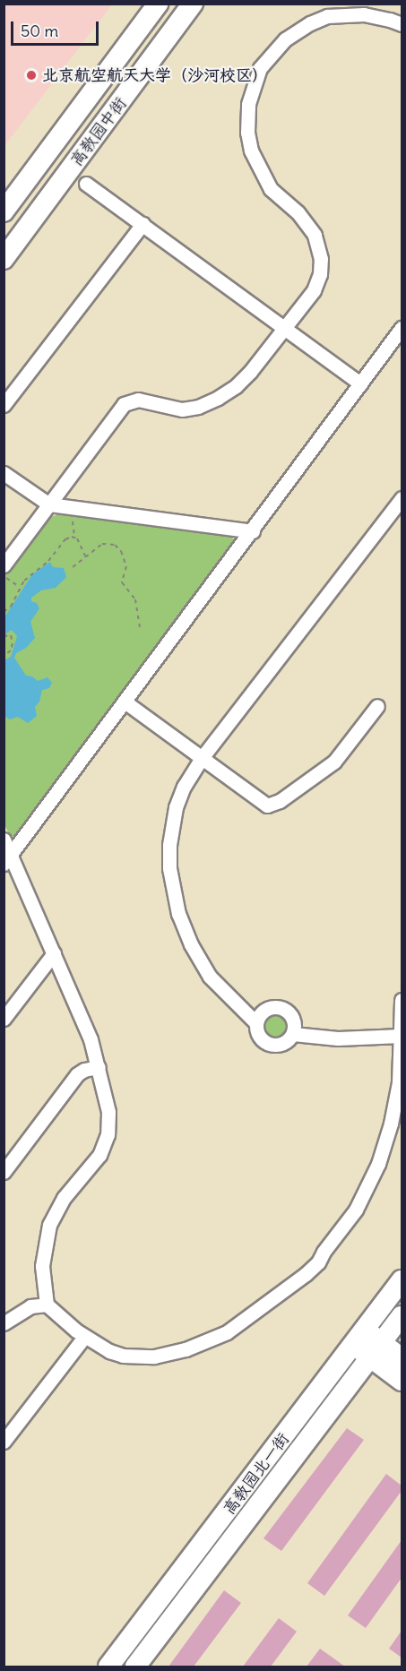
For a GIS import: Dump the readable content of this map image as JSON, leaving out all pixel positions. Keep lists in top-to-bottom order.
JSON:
{
  "streets": {
    "street": ["高教园中街", "高教园北一街"]
  },
  "places": ["北京航空航天大学（沙河校区）"],
  "scale_bar": "50 m"
}
